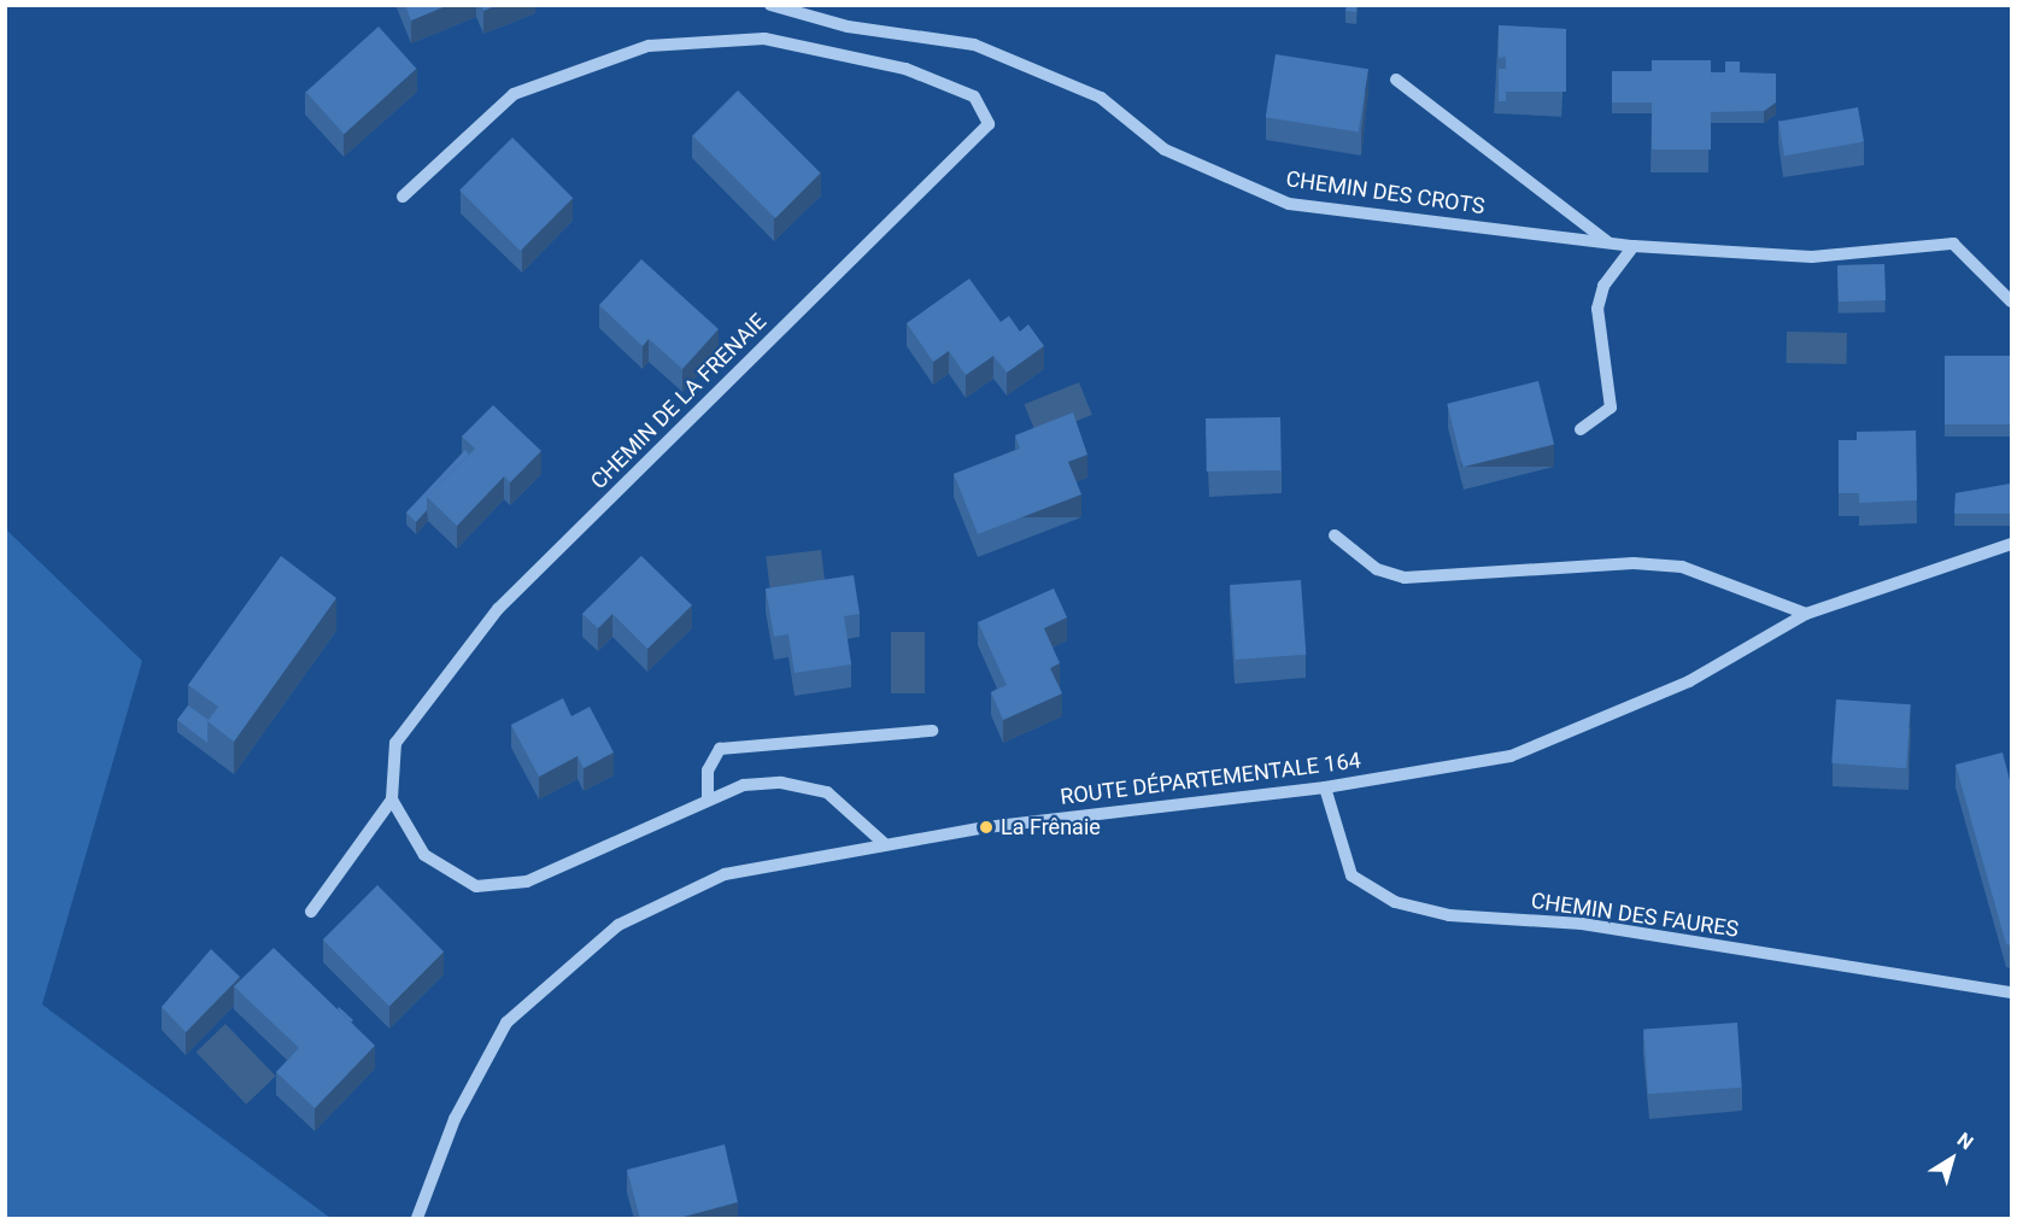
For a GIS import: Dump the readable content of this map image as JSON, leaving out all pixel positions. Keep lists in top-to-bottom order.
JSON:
{
  "streets": {
    "street": [
      "CHEMIN DES CROTS",
      "CHEMIN DE LA FRENAIE",
      "ROUTE DÉPARTEMENTALE 164",
      "CHEMIN DES FAURES"
    ]
  },
  "crossings": [
    ["ROUTE DÉPARTEMENTALE 164", "CHEMIN DES FAURES"]
  ],
  "places": ["La Frênaie"],
  "north": "top right"
}
